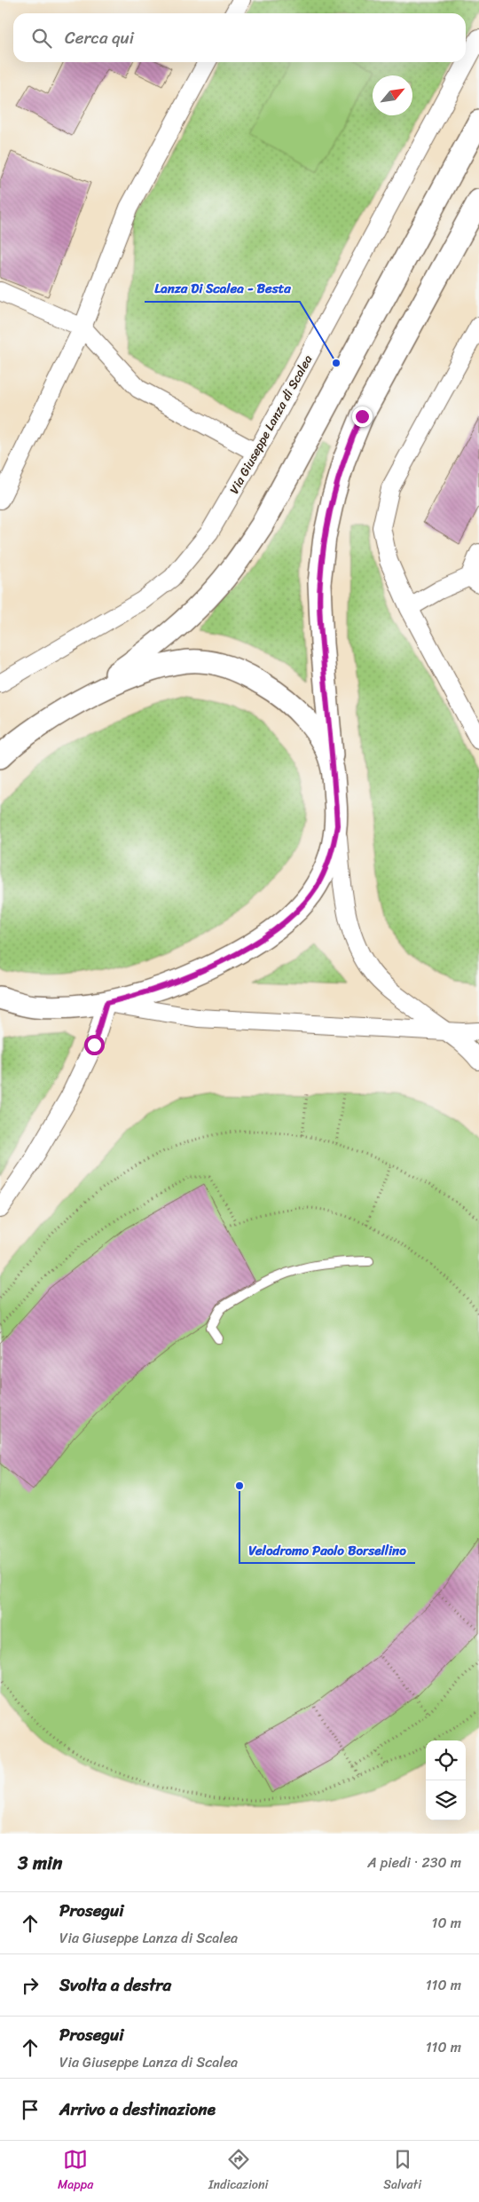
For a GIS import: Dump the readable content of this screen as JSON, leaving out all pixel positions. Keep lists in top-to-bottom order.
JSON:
{
  "streets": {
    "street": ["Via Giuseppe Lanza di Scalea"]
  },
  "places": ["Lanza Di Scalea - Besta", "Velodromo Paolo Borsellino"],
  "north": "top right",
  "page": {
    "search": "Cerca qui",
    "heading": ["3 min", "A piedi · 230 m"],
    "list": [
      ["Prosegui", "Via Giuseppe Lanza di Scalea", "10 m"],
      ["Svolta a destra", "110 m"],
      ["Prosegui", "Via Giuseppe Lanza di Scalea", "110 m"],
      "Arrivo a destinazione"
    ],
    "nav": ["Mappa", "Indicazioni", "Salvati"]
  }
}
